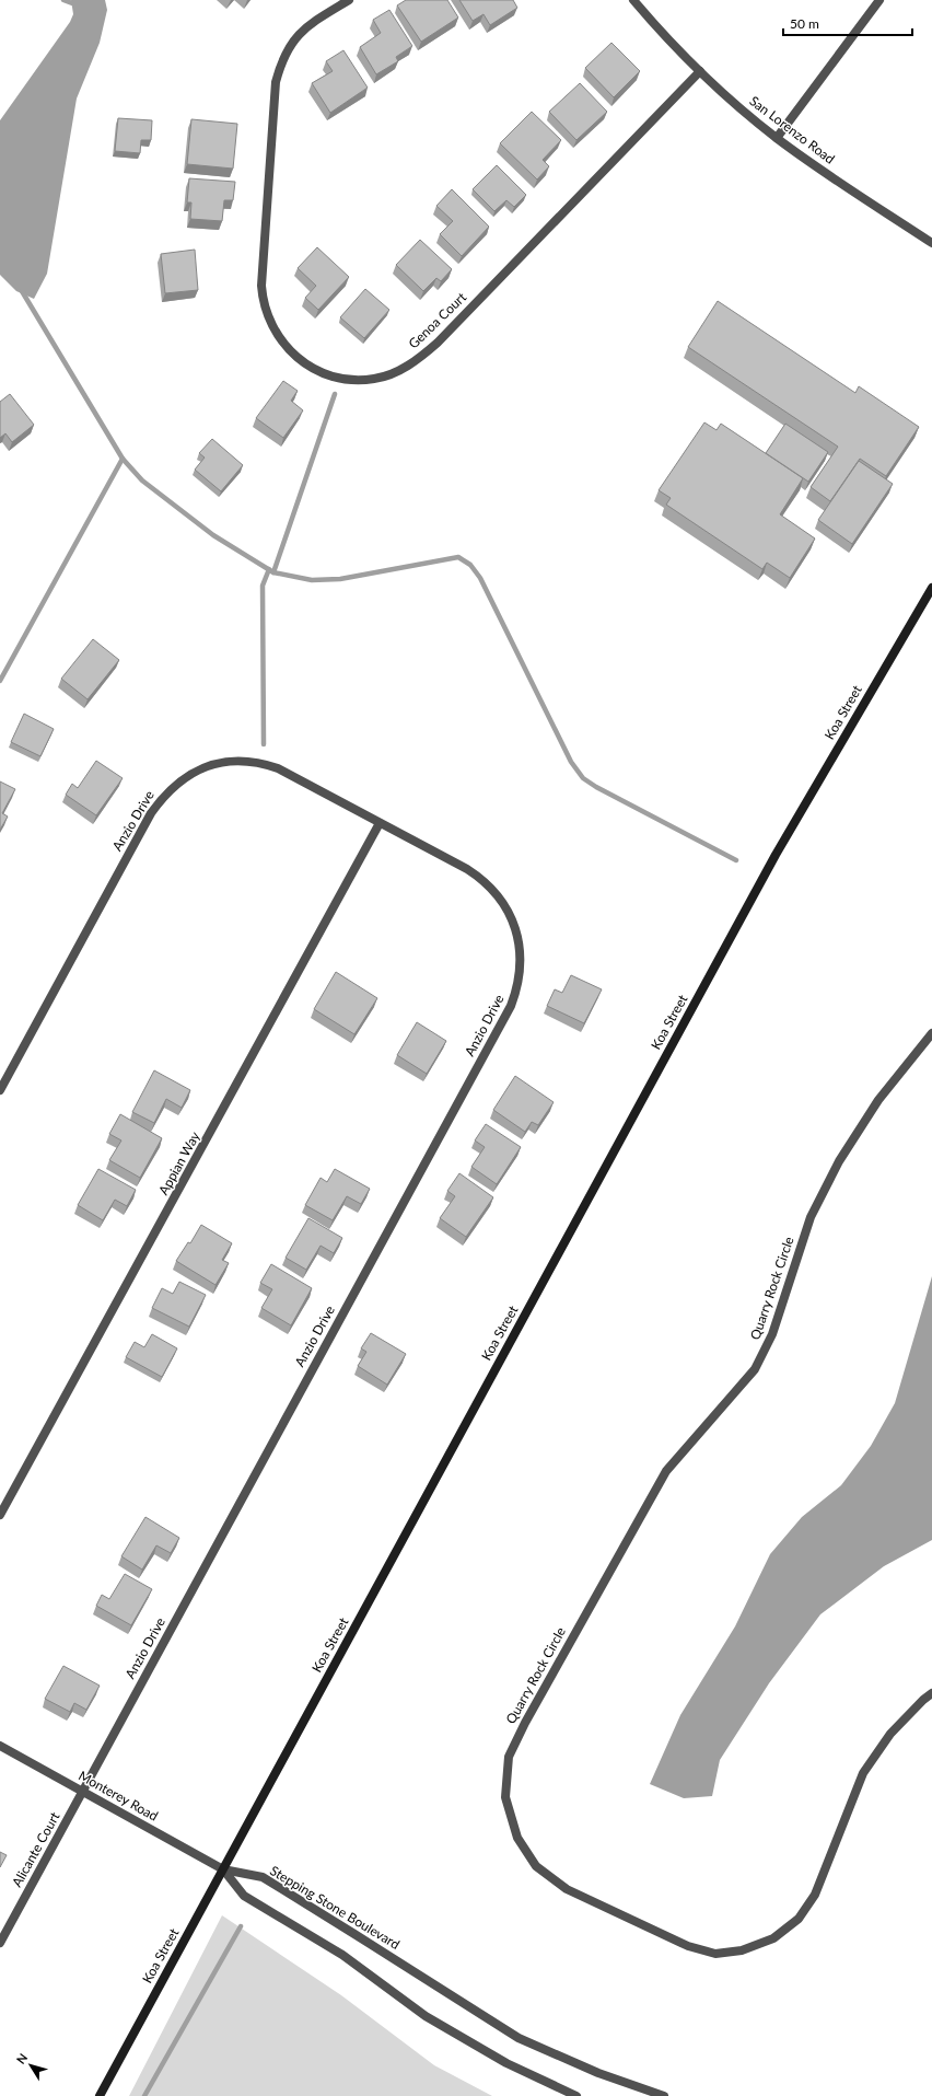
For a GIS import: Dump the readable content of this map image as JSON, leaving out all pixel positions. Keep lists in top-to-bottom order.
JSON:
{
  "streets": {
    "main road": ["Koa Street"],
    "street": [
      "San Lorenzo Road",
      "Genoa Court",
      "Anzio Drive",
      "Appian Way",
      "Quarry Rock Circle",
      "Monterey Road",
      "Alicante Court",
      "Stepping Stone Boulevard"
    ]
  },
  "crossings": [
    ["San Lorenzo Road", "Genoa Court"],
    ["Koa Street", "Monterey Road"],
    ["Koa Street", "Stepping Stone Boulevard"],
    ["Anzio Drive", "Appian Way"],
    ["Anzio Drive", "Monterey Road"],
    ["Anzio Drive", "Alicante Court"],
    ["Monterey Road", "Alicante Court"],
    ["Monterey Road", "Stepping Stone Boulevard"]
  ],
  "scale_bar": "50 m",
  "north": "top left"
}
